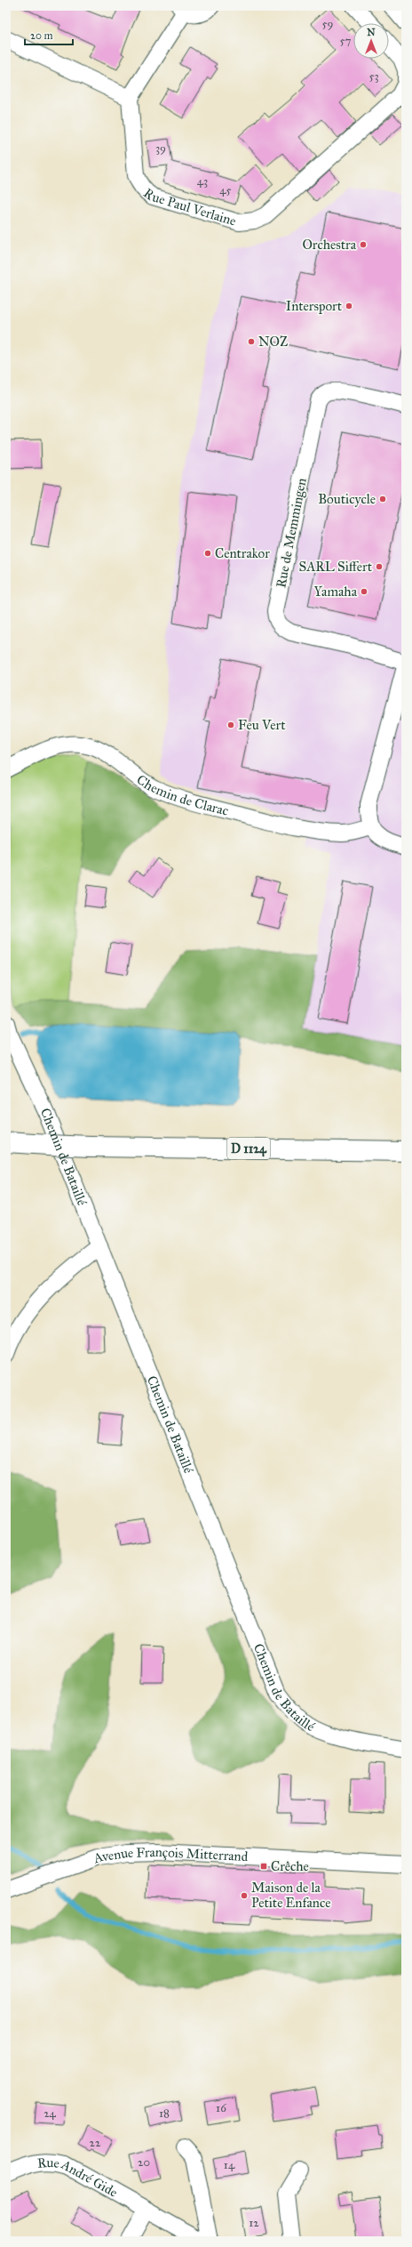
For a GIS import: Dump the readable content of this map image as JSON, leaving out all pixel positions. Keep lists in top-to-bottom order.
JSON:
{
  "streets": {
    "highway": ["D 1124"],
    "street": [
      "Rue Paul Verlaine",
      "Rue de Memmingen",
      "Chemin de Clarac",
      "Chemin de Bataillé",
      "Avenue François Mitterrand",
      "Rue André Gide"
    ]
  },
  "places": {
    "other": [
      "Orchestra",
      "Intersport",
      "NOZ",
      "Bouticycle",
      "Centrakor",
      "SARL Siffert",
      "Yamaha",
      "Feu Vert",
      "Maison de la Petite Enfance"
    ],
    "transit": ["Crêche"]
  },
  "house_numbers": [
    "59",
    "57",
    "53",
    "39",
    "43",
    "45",
    "16",
    "24",
    "18",
    "22",
    "20",
    "14",
    "12"
  ],
  "scale_bar": "20 m",
  "north": "top"
}
